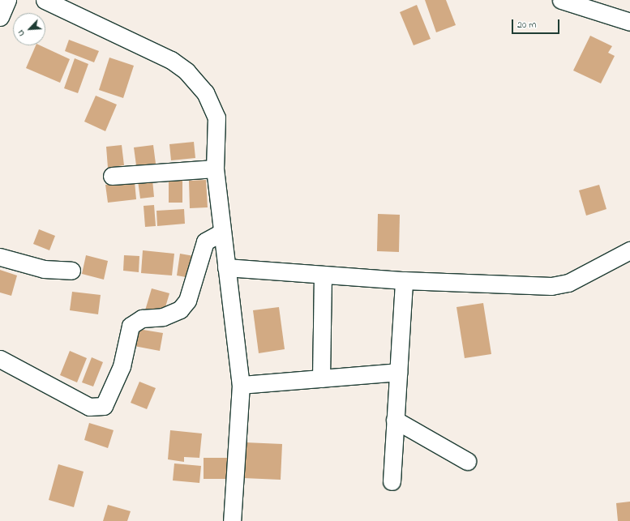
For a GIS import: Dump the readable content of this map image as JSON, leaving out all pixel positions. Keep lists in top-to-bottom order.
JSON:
{
  "scale_bar": "20 m",
  "north": "bottom left"
}
